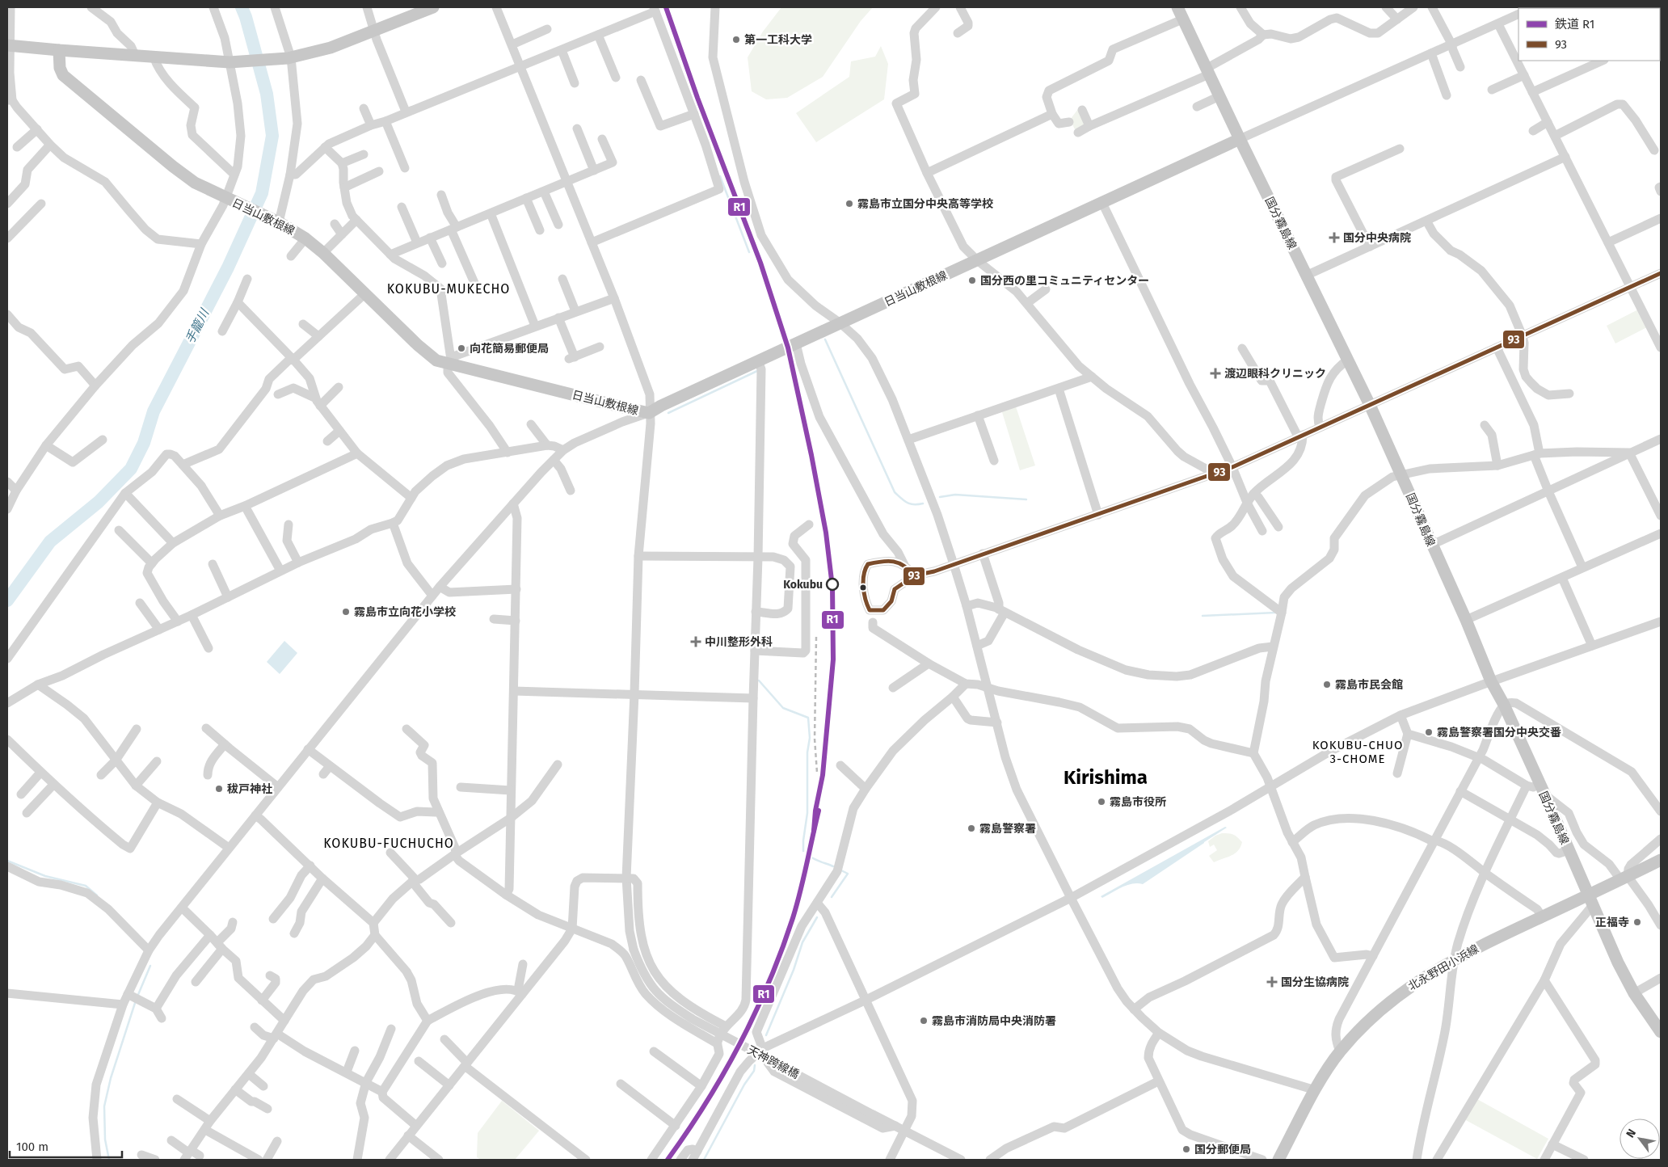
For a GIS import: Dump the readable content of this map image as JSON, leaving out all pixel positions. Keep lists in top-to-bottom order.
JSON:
{
  "streets": {
    "main road": ["日当山敷根線", "国分霧島線", "北永野田小浜線"],
    "street": ["天神跨線橋"]
  },
  "crossings": [
    ["日当山敷根線", "国分霧島線"],
    ["日当山敷根線", "天神跨線橋"],
    ["国分霧島線", "北永野田小浜線"]
  ],
  "districts": [
    "KOKUBU-MUKECHO",
    "KOKUBU-CHUO 3-CHOME",
    "Kirishima",
    "KOKUBU-FUCHUCHO"
  ],
  "water": ["手籠川"],
  "places": {
    "other": [
      "第一工科大学",
      "霧島市立国分中央高等学校",
      "国分西の里コミュニティセンター",
      "向花簡易郵便局",
      "Kokubu",
      "霧島市立向花小学校",
      "霧島市民会館",
      "霧島警察署国分中央交番",
      "秡戸神社",
      "霧島市役所",
      "霧島警察署",
      "正福寺",
      "霧島市消防局中央消防署",
      "国分郵便局"
    ],
    "health": [
      "国分中央病院",
      "渡辺眼科クリニック",
      "中川整形外科",
      "国分生協病院"
    ]
  },
  "lines": ["rail line R1", "transit line 93"],
  "legend": ["鉄道 R1", "93"],
  "scale_bar": "100 m",
  "north": "top left"
}
